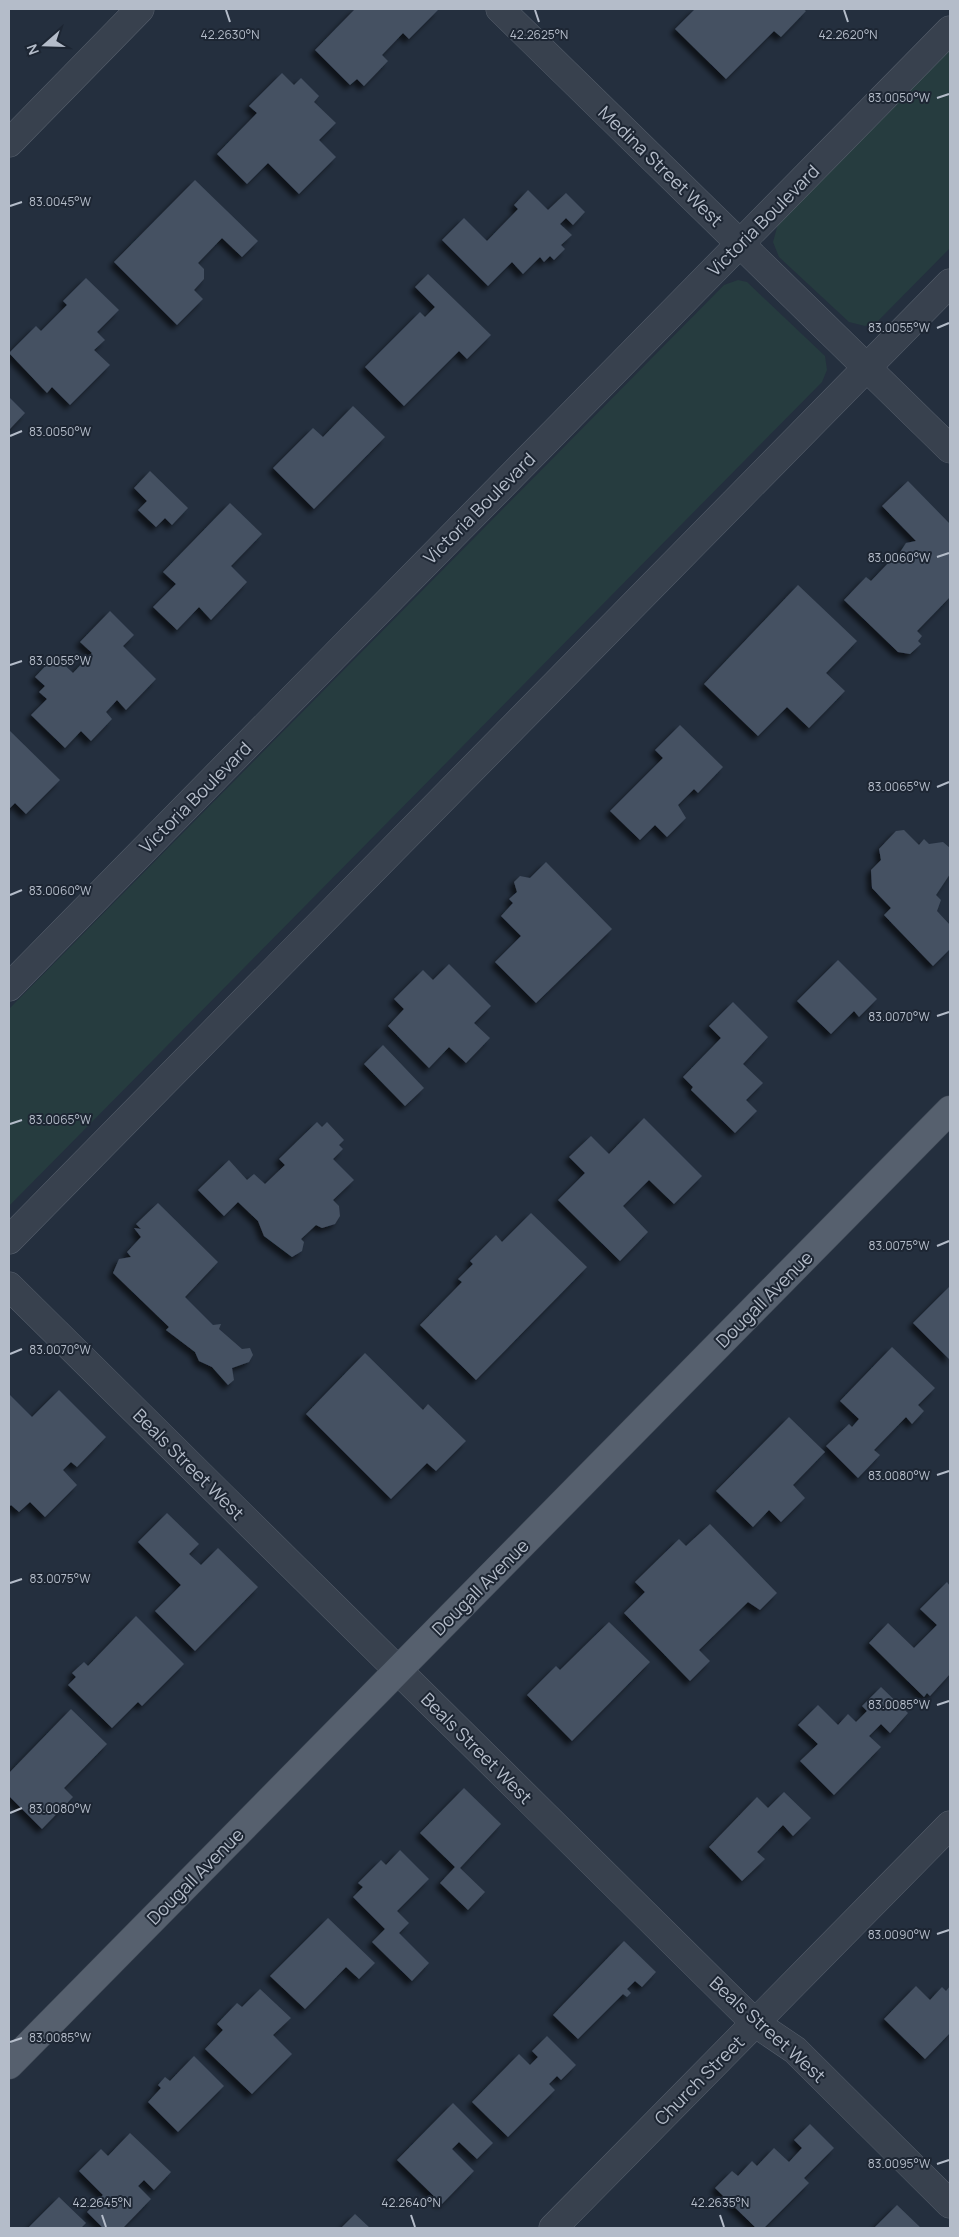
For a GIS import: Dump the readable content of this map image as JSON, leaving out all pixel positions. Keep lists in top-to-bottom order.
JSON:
{
  "streets": {
    "main road": ["Dougall Avenue"],
    "street": [
      "Medina Street West",
      "Victoria Boulevard",
      "Beals Street West",
      "Church Street"
    ]
  },
  "crossings": [
    ["Medina Street West", "Victoria Boulevard"],
    ["Dougall Avenue", "Beals Street West"],
    ["Beals Street West", "Church Street"]
  ],
  "north": "left",
  "coordinates": [
    "42.2630°N",
    "42.2625°N",
    "42.2620°N",
    "83.0050°W",
    "83.0045°W",
    "83.0055°W",
    "83.0060°W",
    "83.0065°W",
    "83.0070°W",
    "83.0075°W",
    "83.0080°W",
    "83.0085°W",
    "83.0090°W",
    "83.0095°W",
    "42.2645°N",
    "42.2640°N",
    "42.2635°N"
  ]
}
